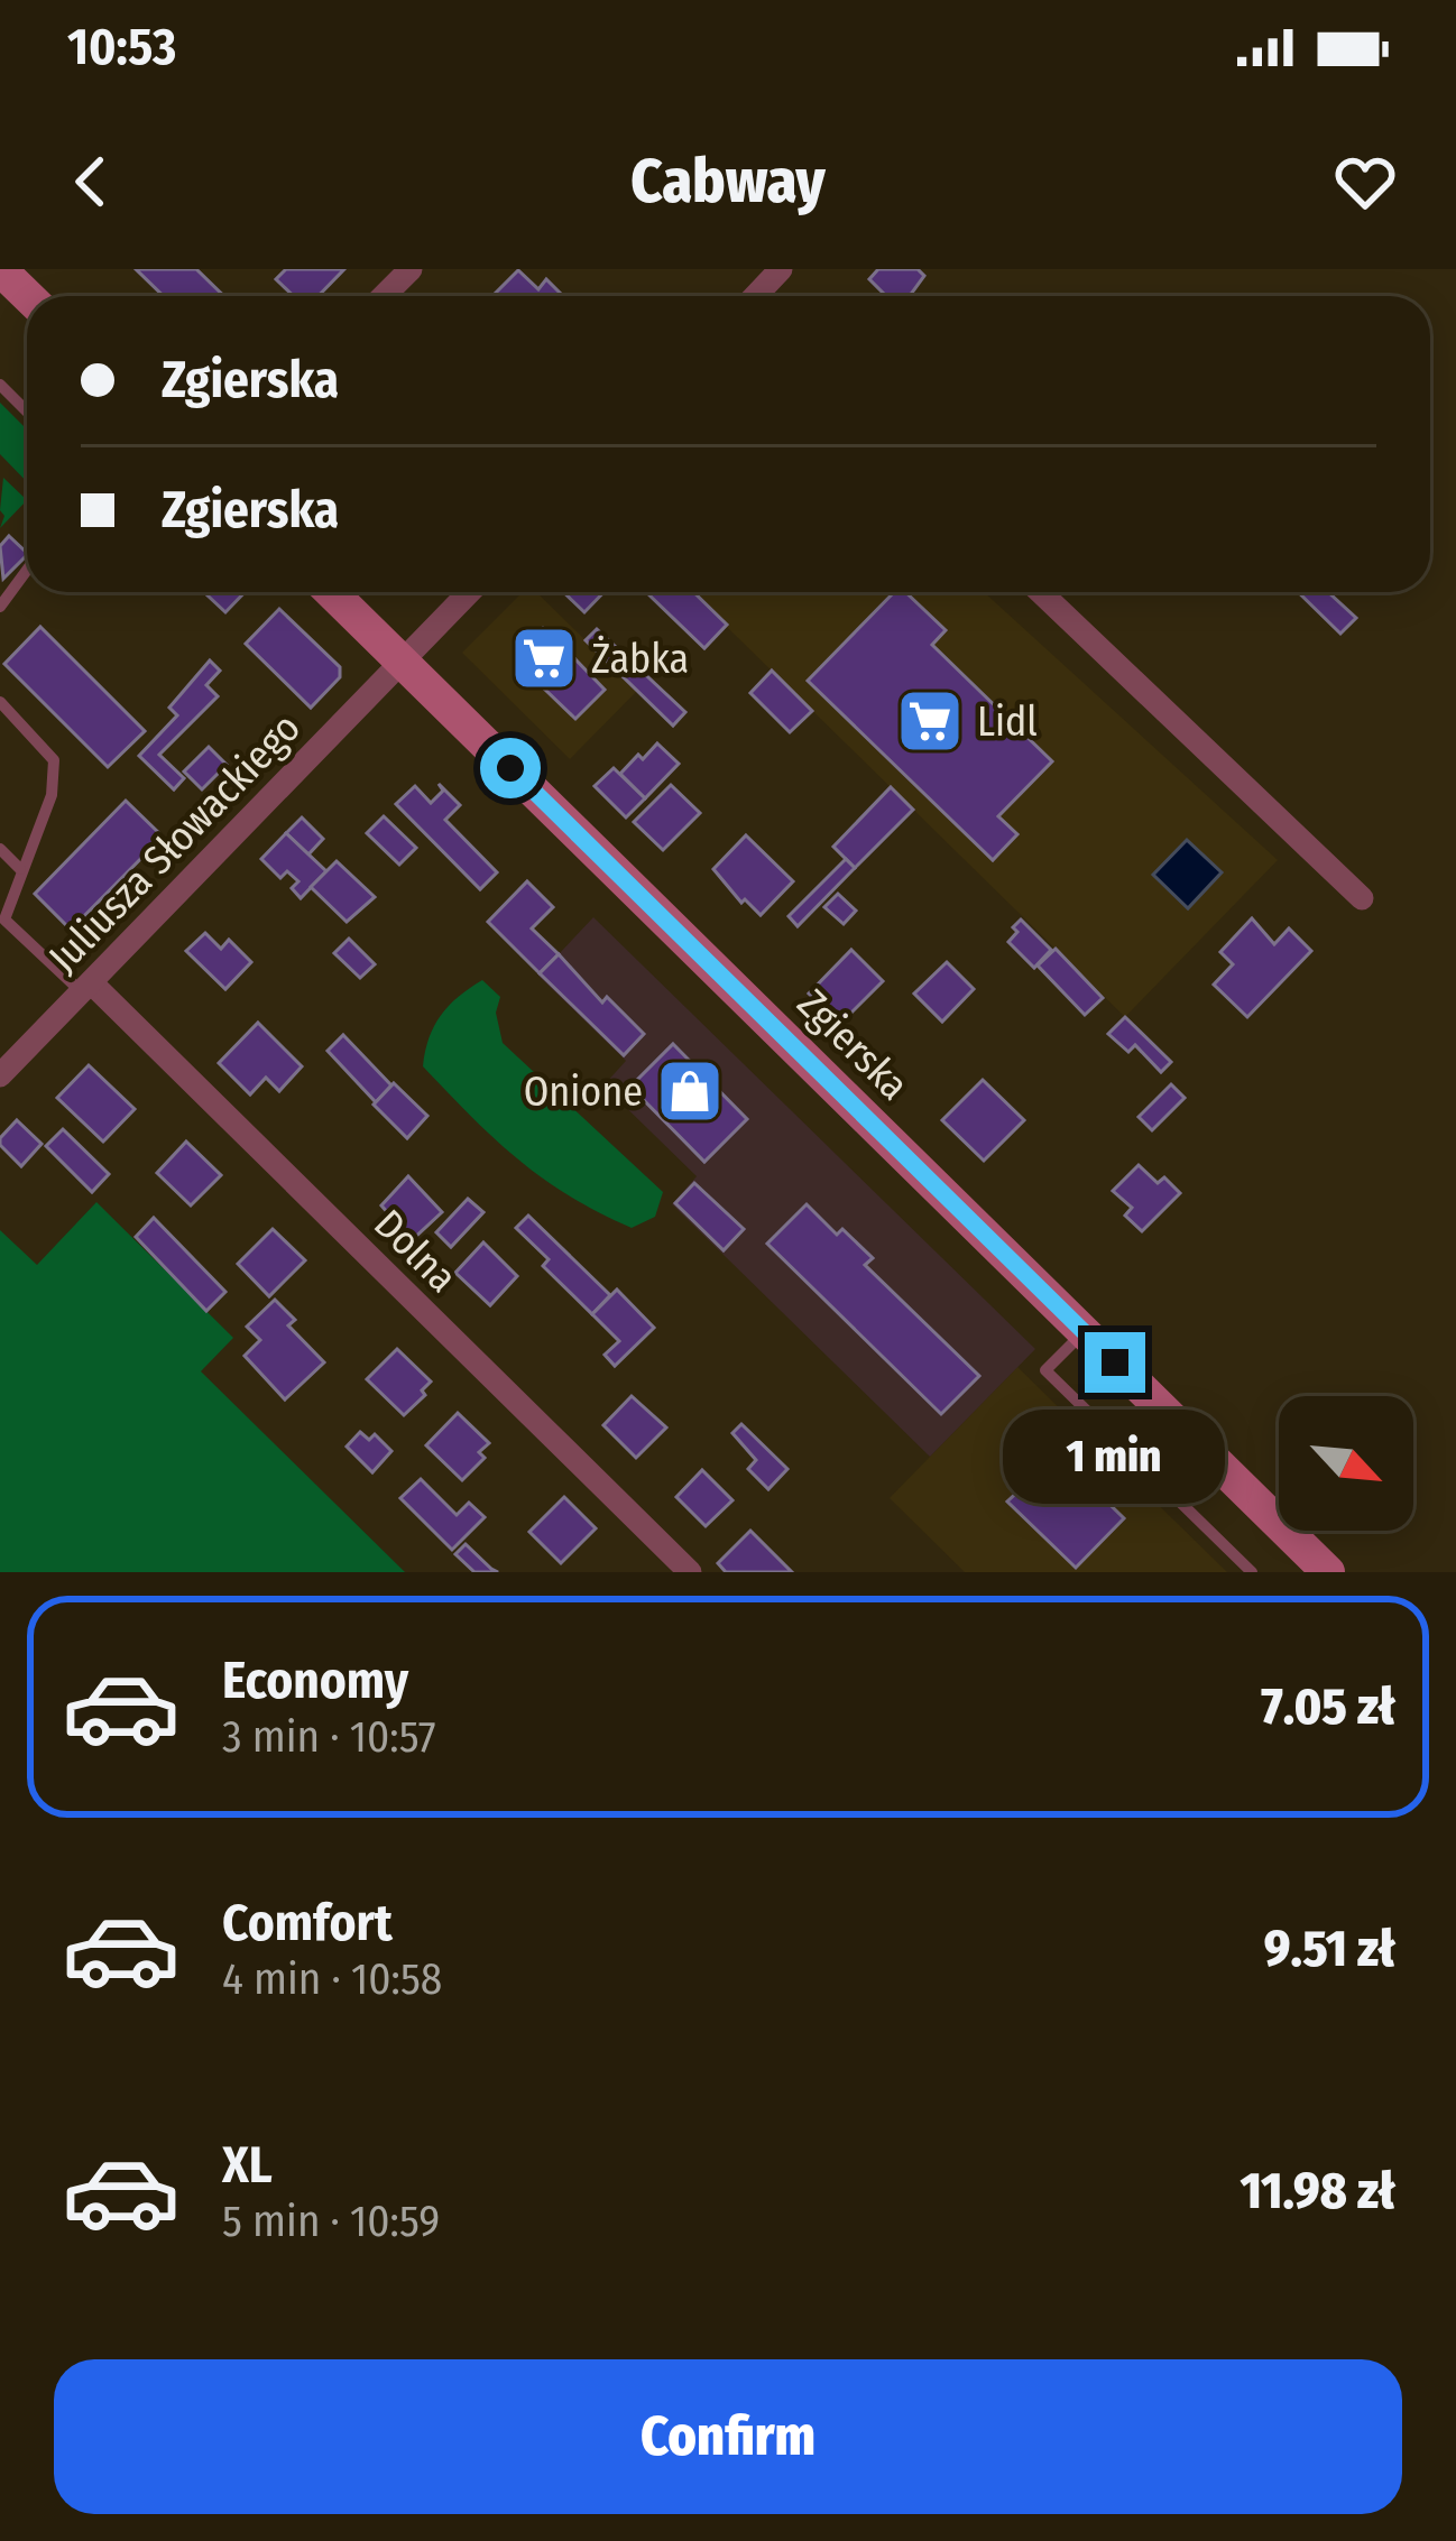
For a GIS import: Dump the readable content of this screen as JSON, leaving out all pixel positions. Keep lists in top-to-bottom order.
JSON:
{
  "streets": {
    "main road": ["Zgierska"],
    "street": ["Juliusza Słowackiego", "Dolna"]
  },
  "crossings": [
    ["Juliusza Słowackiego", "Zgierska"],
    ["Juliusza Słowackiego", "Dolna"]
  ],
  "places": {
    "supermarket": ["Żabka", "Lidl"],
    "shop": ["Onione"]
  },
  "north": "bottom right",
  "page": {
    "status": "10:53",
    "header": "Cabway",
    "banner": ["Zgierska", "Zgierska"],
    "bubble": "1 min",
    "list": [
      {
        "name": "Economy",
        "note": "3 min · 10:57",
        "value": "7.05 zł"
      },
      {
        "name": "Comfort",
        "note": "4 min · 10:58",
        "value": "9.51 zł"
      },
      {
        "name": "XL",
        "note": "5 min · 10:59",
        "value": "11.98 zł"
      }
    ],
    "buttons": "Confirm"
  }
}
